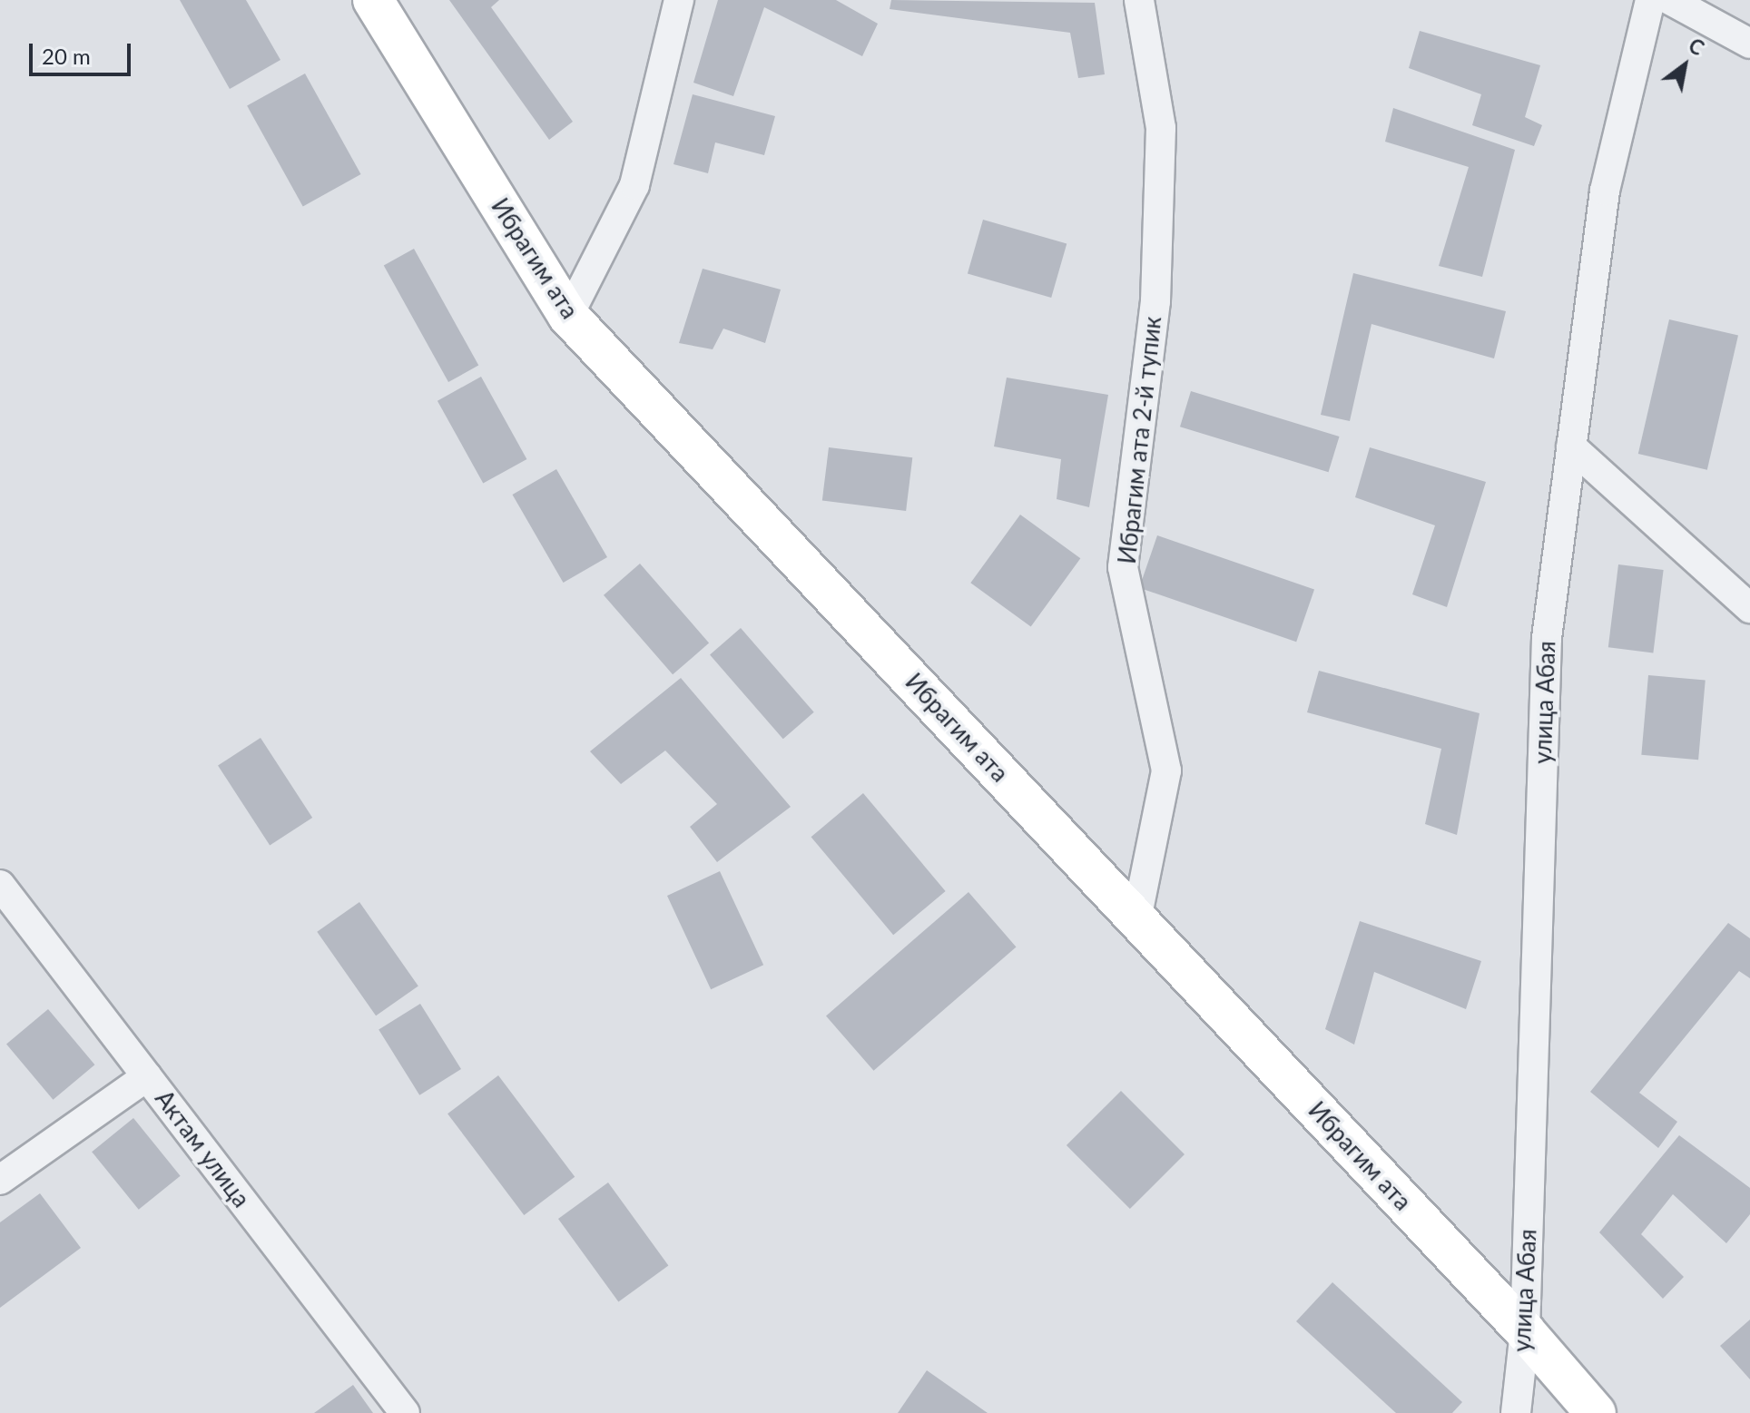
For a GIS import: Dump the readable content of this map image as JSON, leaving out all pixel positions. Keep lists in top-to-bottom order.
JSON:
{
  "streets": {
    "street": [
      "Ибрагим ата",
      "Ибрагим ата 2-й тупик",
      "улица Абая",
      "Актам улица"
    ]
  },
  "crossings": [
    ["Ибрагим ата", "Ибрагим ата 2-й тупик"],
    ["Ибрагим ата", "улица Абая"]
  ],
  "scale_bar": "20 m",
  "north": "top right"
}
